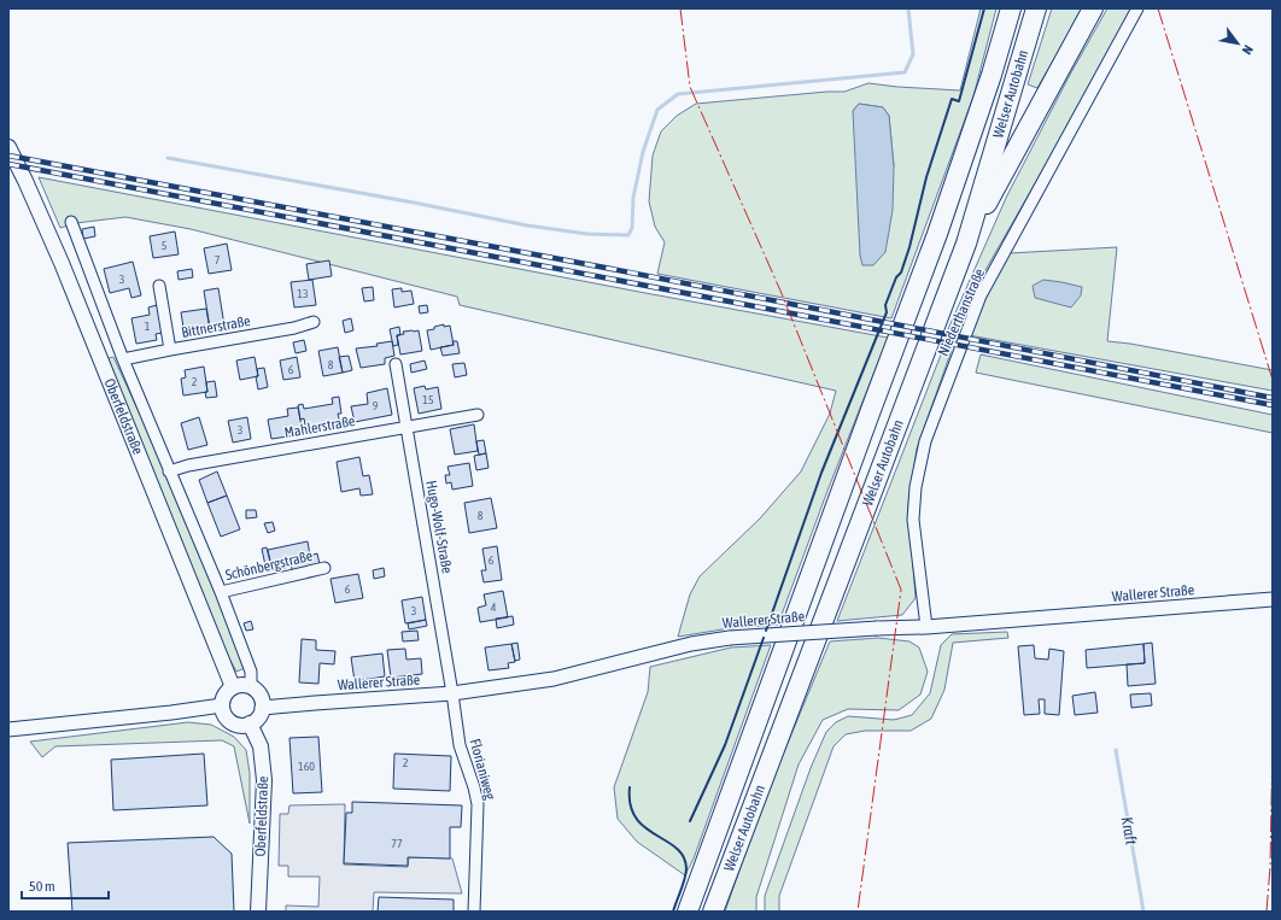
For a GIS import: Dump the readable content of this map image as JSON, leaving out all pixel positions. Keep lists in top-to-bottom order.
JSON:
{
  "streets": {
    "highway": ["Welser Autobahn"],
    "main road": ["Oberfeldstraße"],
    "street": [
      "Niederthanstraße",
      "Bittnerstraße",
      "Mahlerstraße",
      "Hugo-Wolf-Straße",
      "Schönbergstraße",
      "Wallerer Straße",
      "Florianiweg"
    ]
  },
  "crossings": [
    ["Niederthanstraße", "Wallerer Straße"],
    ["Bittnerstraße", "Oberfeldstraße"],
    ["Oberfeldstraße", "Mahlerstraße"],
    ["Oberfeldstraße", "Schönbergstraße"],
    ["Oberfeldstraße", "Wallerer Straße"],
    ["Mahlerstraße", "Hugo-Wolf-Straße"],
    ["Hugo-Wolf-Straße", "Wallerer Straße"],
    ["Hugo-Wolf-Straße", "Florianiweg"],
    ["Wallerer Straße", "Florianiweg"]
  ],
  "water": ["Kraft"],
  "house_numbers": [
    "5",
    "7",
    "3",
    "13",
    "1",
    "8",
    "6",
    "2",
    "15",
    "9",
    "3",
    "8",
    "6",
    "6",
    "4",
    "3",
    "2",
    "160",
    "77"
  ],
  "scale_bar": "50 m",
  "north": "bottom right"
}
